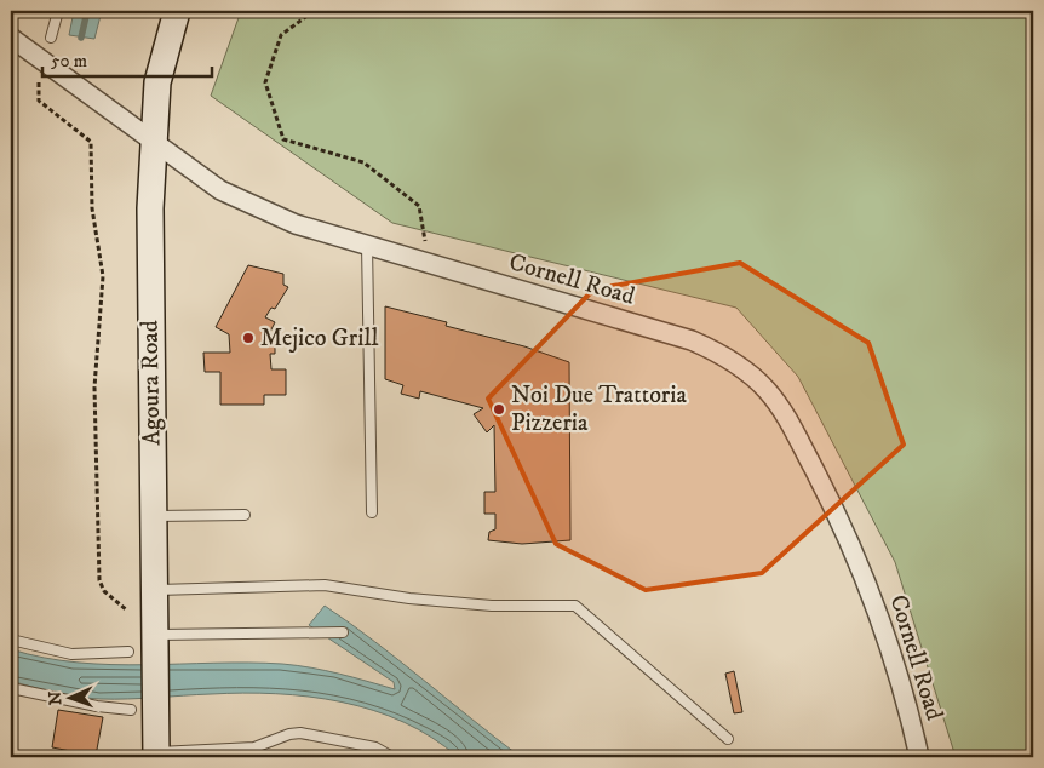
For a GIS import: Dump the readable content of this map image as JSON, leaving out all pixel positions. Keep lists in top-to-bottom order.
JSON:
{
  "streets": {
    "main road": ["Agoura Road"],
    "street": ["Cornell Road"]
  },
  "crossings": [
    ["Cornell Road", "Agoura Road"]
  ],
  "places": ["Mejico Grill", "Noi Due Trattoria Pizzeria"],
  "scale_bar": "50 m",
  "north": "left"
}
